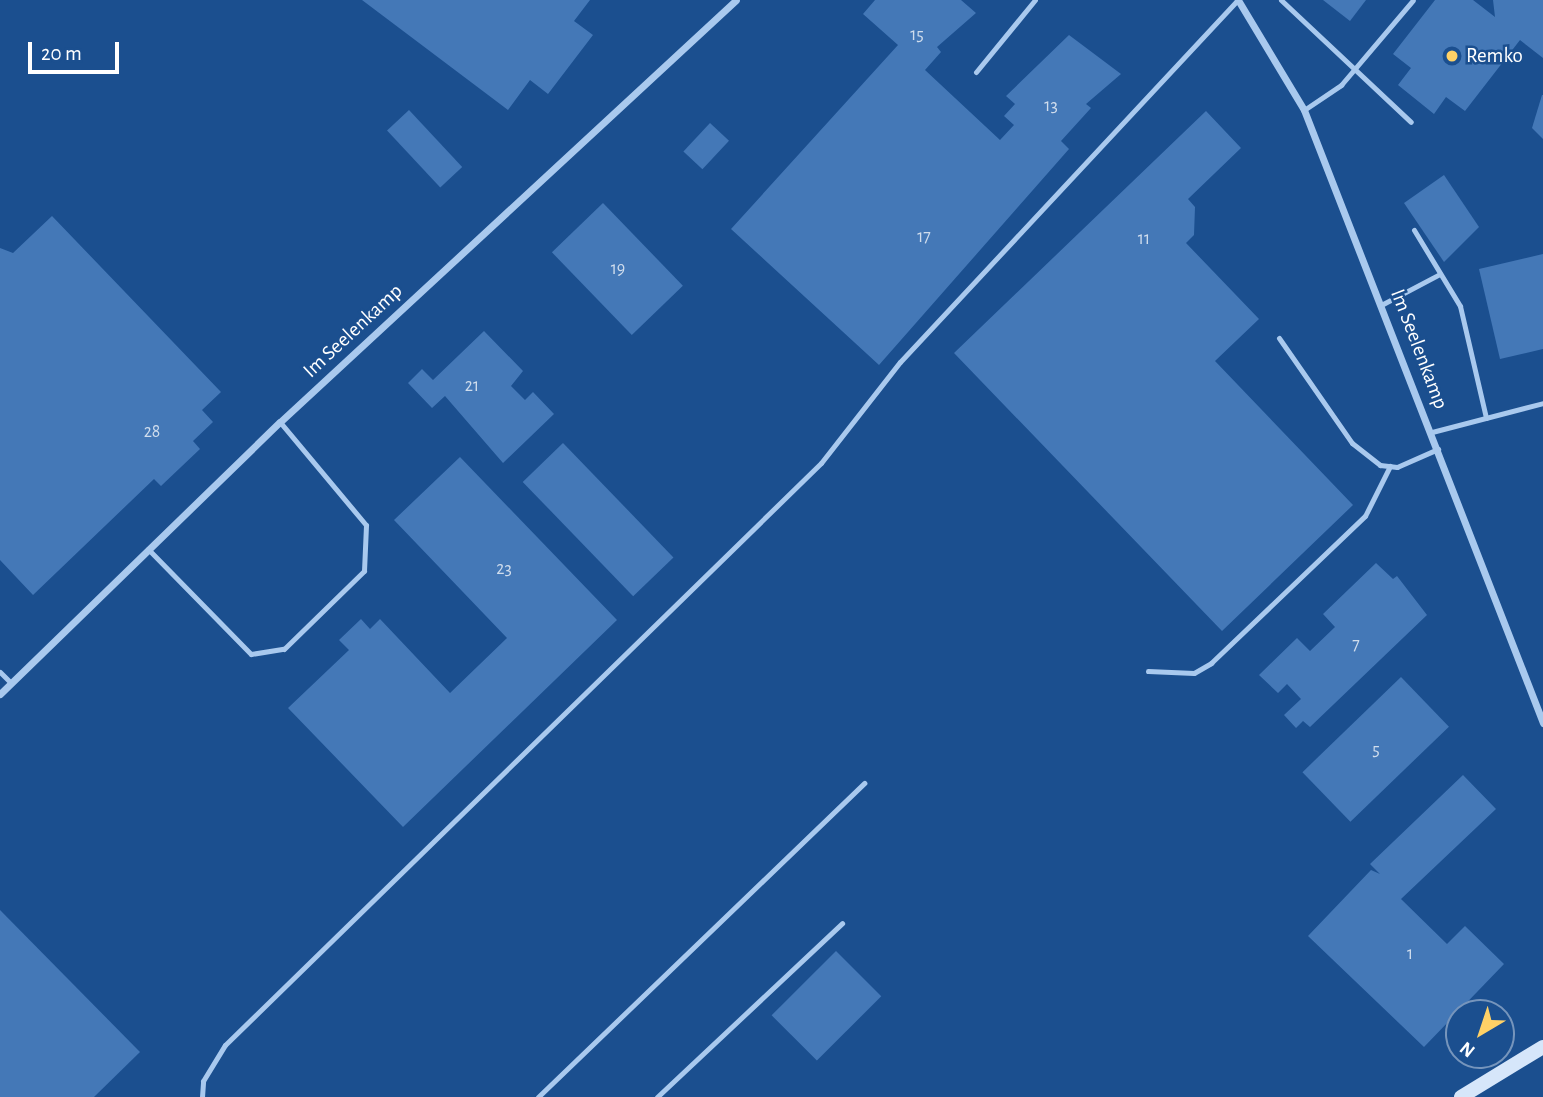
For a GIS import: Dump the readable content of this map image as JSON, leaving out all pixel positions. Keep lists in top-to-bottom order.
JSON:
{
  "streets": {
    "street": ["Im Seelenkamp"]
  },
  "places": ["Remko"],
  "house_numbers": [
    "15",
    "13",
    "17",
    "11",
    "19",
    "21",
    "28",
    "23",
    "7",
    "5",
    "1"
  ],
  "scale_bar": "20 m",
  "north": "bottom left"
}
